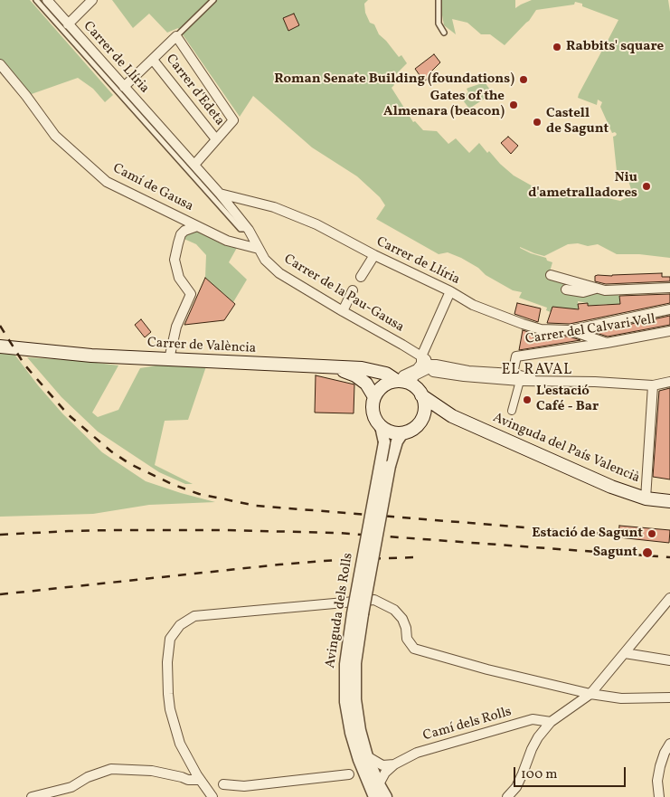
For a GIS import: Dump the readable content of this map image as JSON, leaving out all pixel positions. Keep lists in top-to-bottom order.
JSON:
{
  "streets": {
    "main road": ["Carrer de València", "Avinguda del País Valencià"],
    "street": [
      "Carrer de Llíria",
      "Carrer d'Edeta",
      "Camí de Gausa",
      "Carrer de la Pau-Gausa",
      "Carrer del Calvari Vell",
      "Avinguda dels Rolls",
      "Camí dels Rolls"
    ]
  },
  "crossings": [
    ["Carrer de Llíria", "Carrer de la Pau-Gausa"],
    ["Carrer de Llíria", "Carrer del Calvari Vell"],
    ["Camí de Gausa", "Carrer de la Pau-Gausa"],
    ["Carrer de València", "Avinguda del País Valencià"],
    ["Carrer de València", "Avinguda dels Rolls"],
    ["Avinguda del País Valencià", "Avinguda dels Rolls"]
  ],
  "districts": ["EL RAVAL"],
  "places": [
    "Rabbits' square",
    "Roman Senate Building (foundations)",
    "Gates of the Almenara (beacon)",
    "Castell de Sagunt",
    "Niu d'ametralladores",
    "L'estació Café - Bar",
    "Estació de Sagunt",
    "Sagunt"
  ],
  "scale_bar": "100 m"
}
